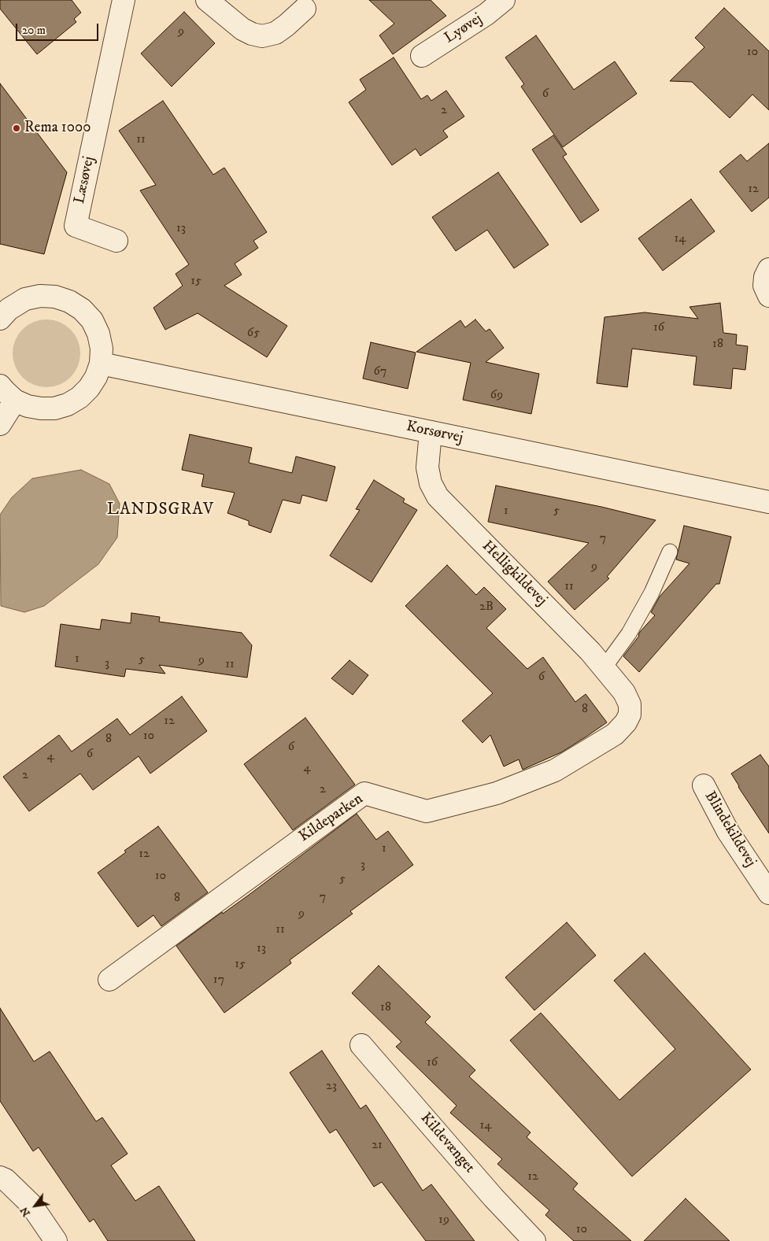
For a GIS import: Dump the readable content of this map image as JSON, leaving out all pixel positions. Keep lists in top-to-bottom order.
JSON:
{
  "streets": {
    "street": [
      "Lyøvej",
      "Læsøvej",
      "Korsørvej",
      "Helligkildevej",
      "Kildeparken",
      "Blindekildevej",
      "Kildevænget"
    ]
  },
  "crossings": [
    ["Korsørvej", "Helligkildevej"],
    ["Helligkildevej", "Kildeparken"]
  ],
  "districts": ["LANDSGRAV"],
  "places": ["Rema 1000"],
  "house_numbers": [
    "9",
    "10",
    "6",
    "2",
    "11",
    "12",
    "13",
    "14",
    "15",
    "16",
    "65",
    "18",
    "67",
    "69",
    "1",
    "5",
    "7",
    "9",
    "11",
    "2B",
    "1",
    "5",
    "9",
    "3",
    "11",
    "6",
    "8",
    "12",
    "10",
    "8",
    "6",
    "6",
    "4",
    "4",
    "2",
    "2",
    "1",
    "12",
    "3",
    "10",
    "5",
    "7",
    "8",
    "9",
    "11",
    "13",
    "15",
    "17",
    "18",
    "16",
    "23",
    "14",
    "21",
    "12",
    "19",
    "10"
  ],
  "scale_bar": "20 m",
  "north": "bottom left"
}
